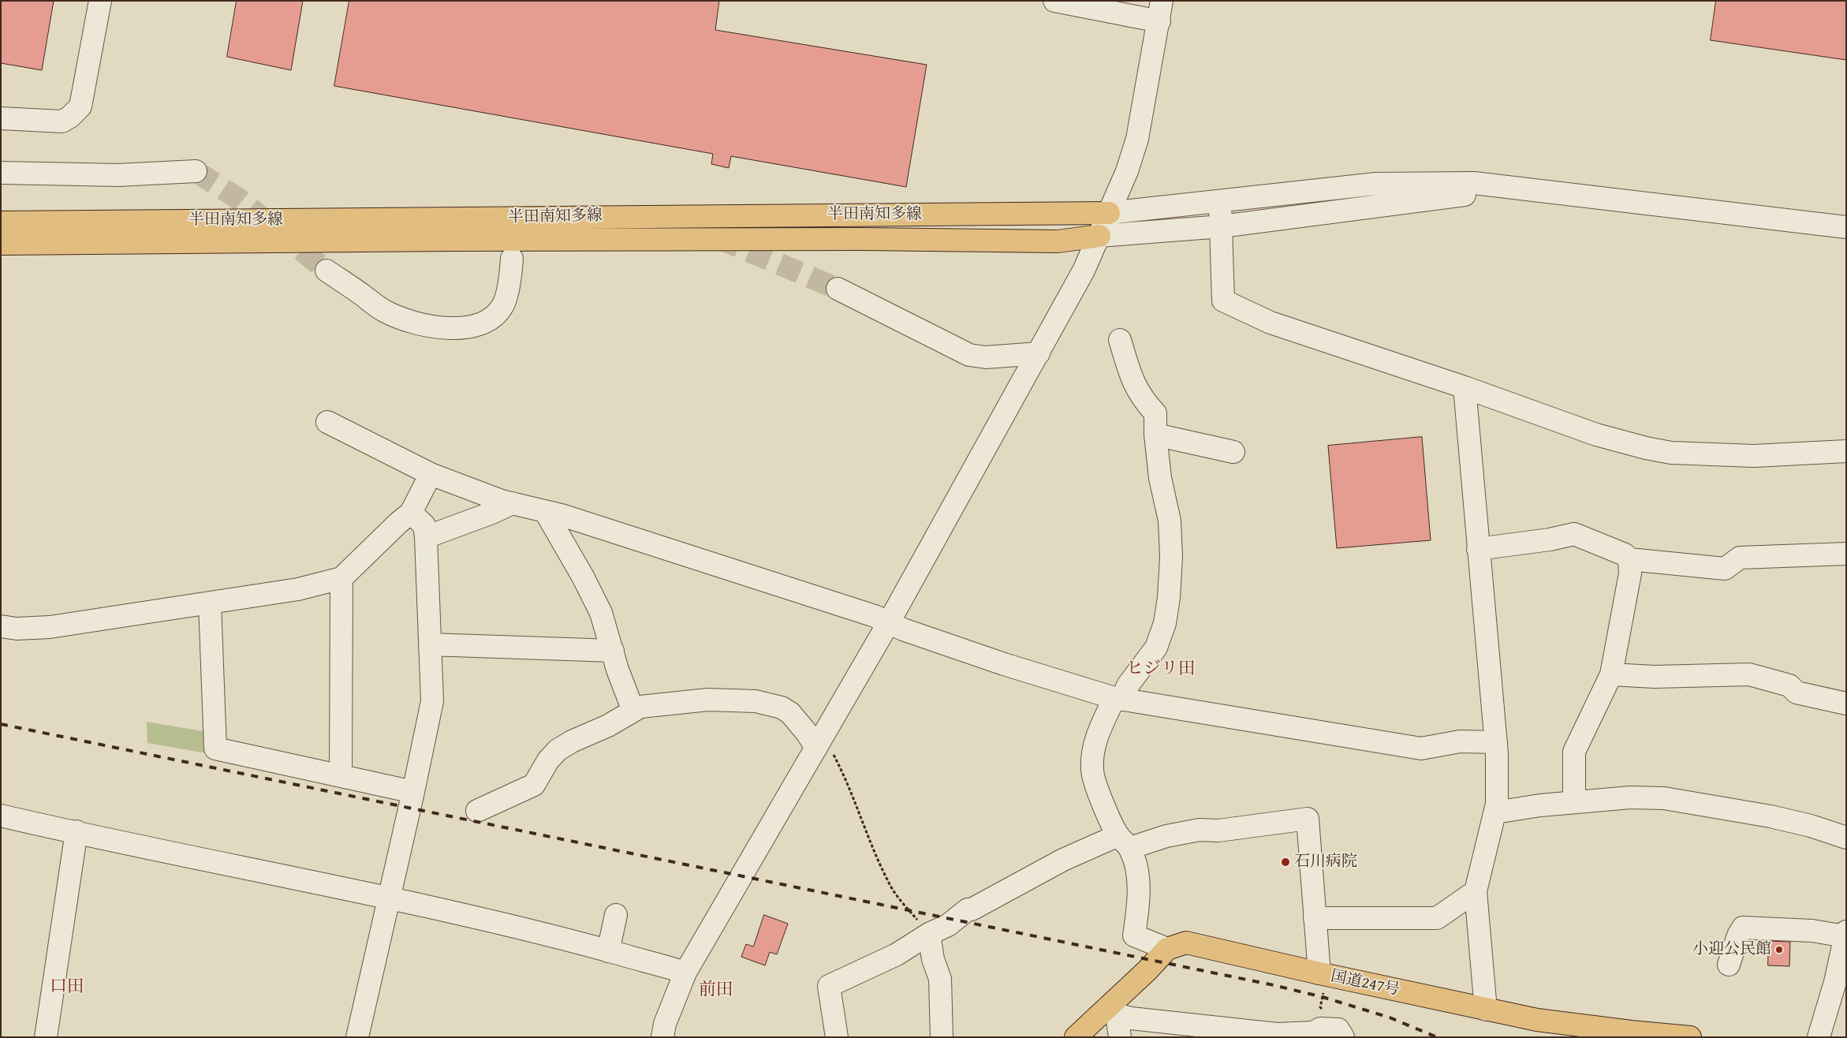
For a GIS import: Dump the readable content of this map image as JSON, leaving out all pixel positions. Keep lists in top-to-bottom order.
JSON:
{
  "streets": {
    "main road": ["半田南知多線", "国道247号"]
  },
  "districts": ["ヒジリ田", "口田", "前田"],
  "places": ["石川病院", "小迎公民館"]
}
